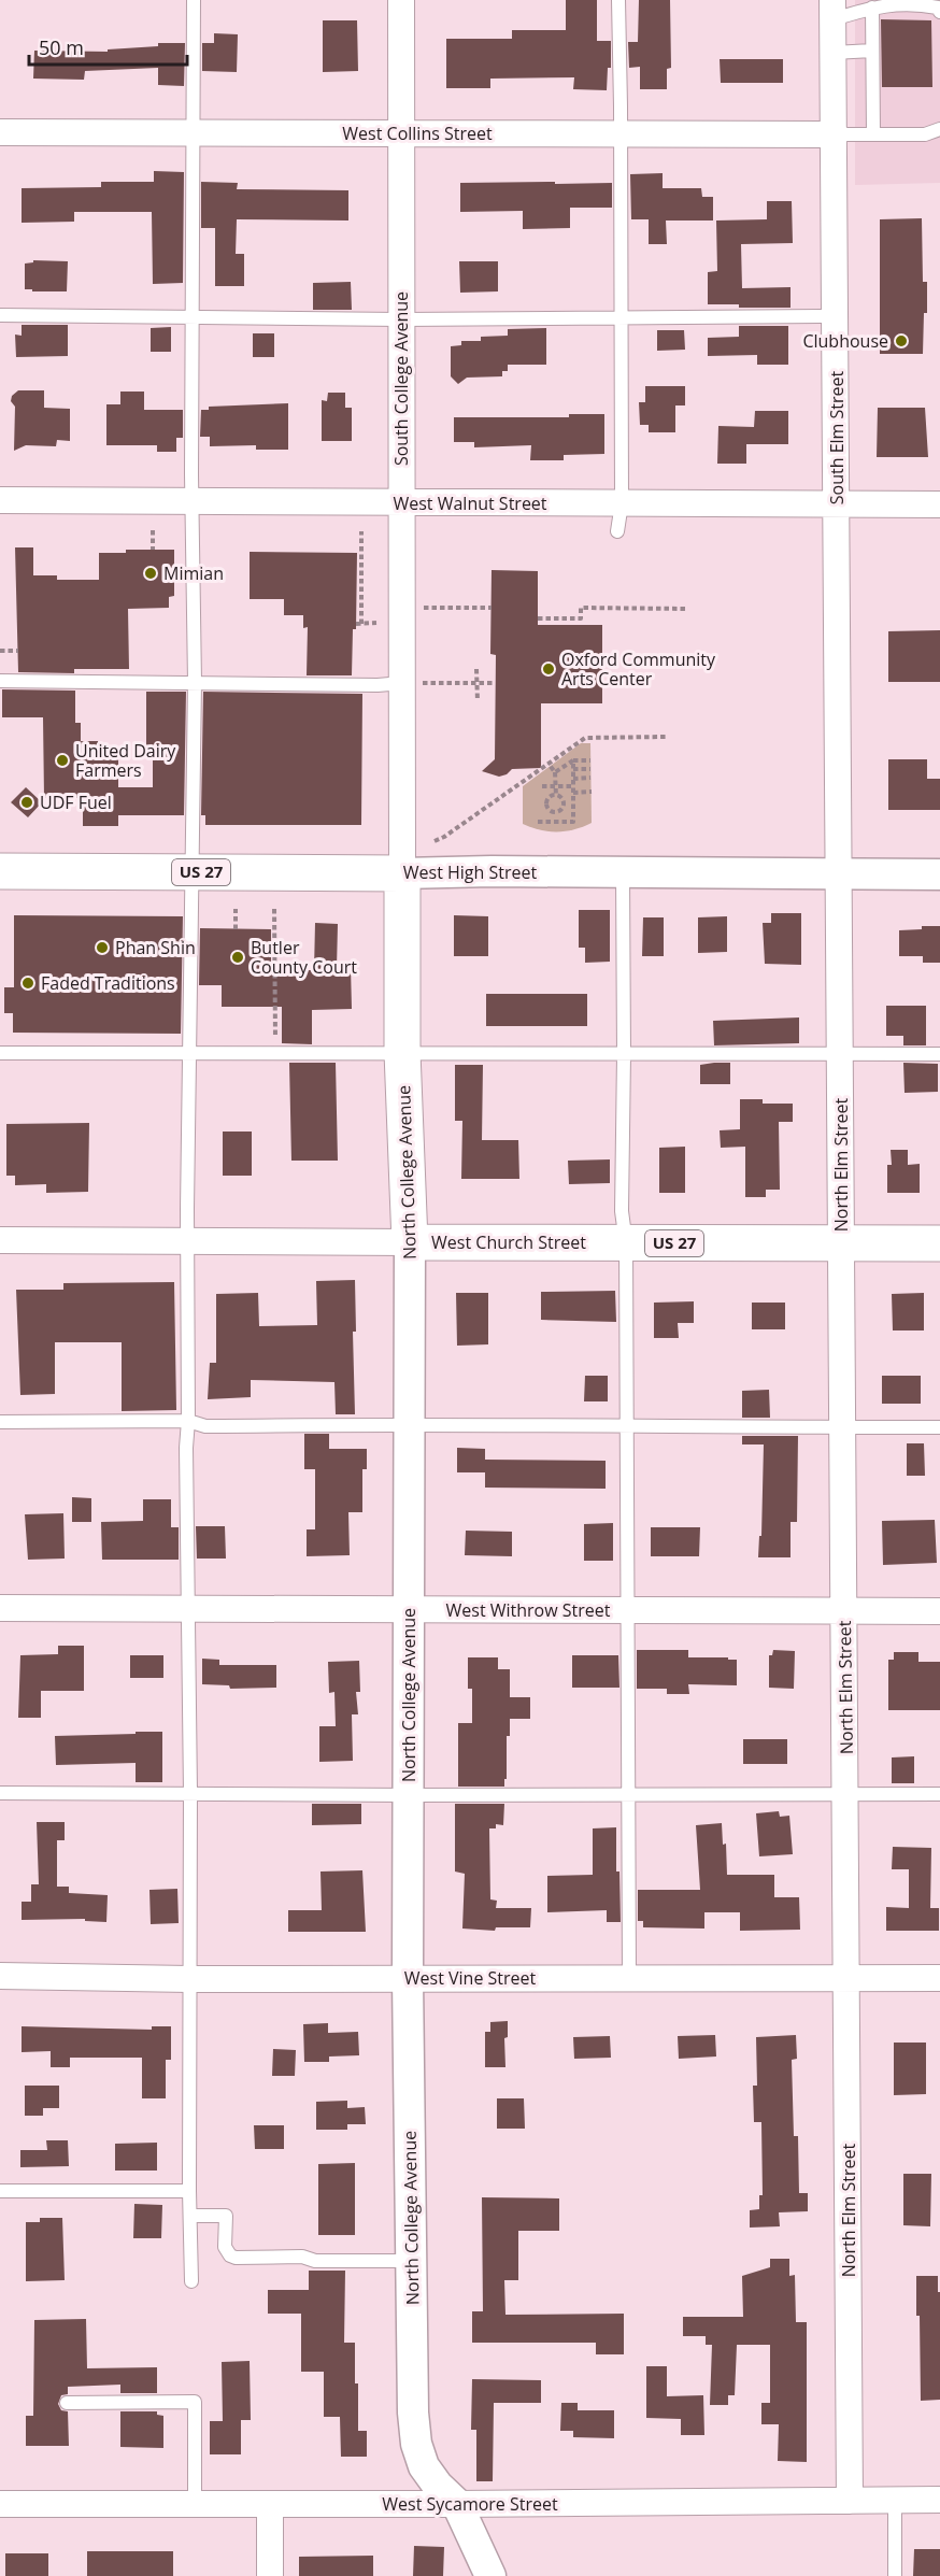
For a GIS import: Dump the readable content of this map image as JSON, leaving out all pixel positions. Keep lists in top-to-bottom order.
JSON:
{
  "streets": {
    "highway": [
      "US 27",
      "West High Street",
      "North College Avenue",
      "West Church Street"
    ],
    "street": [
      "West Collins Street",
      "South College Avenue",
      "South Elm Street",
      "West Walnut Street",
      "North Elm Street",
      "West Withrow Street",
      "West Vine Street",
      "West Sycamore Street"
    ]
  },
  "crossings": [
    ["West Collins Street", "South College Avenue"],
    ["West Collins Street", "South Elm Street"],
    ["South College Avenue", "West Walnut Street"],
    ["South College Avenue", "West High Street"],
    ["South College Avenue", "North College Avenue"],
    ["South Elm Street", "West Walnut Street"],
    ["South Elm Street", "West High Street"],
    ["South Elm Street", "North Elm Street"],
    ["West High Street", "North Elm Street"],
    ["West High Street", "North College Avenue"],
    ["North Elm Street", "West Church Street"],
    ["North Elm Street", "West Withrow Street"],
    ["North Elm Street", "West Vine Street"],
    ["North Elm Street", "West Sycamore Street"],
    ["North College Avenue", "West Church Street"],
    ["North College Avenue", "West Withrow Street"],
    ["North College Avenue", "West Vine Street"],
    ["North College Avenue", "West Sycamore Street"]
  ],
  "places": [
    "Clubhouse",
    "Mimian",
    "Oxford Community Arts Center",
    "United Dairy Farmers",
    "UDF Fuel",
    "Phan Shin",
    "Butler County Court",
    "Faded Traditions"
  ],
  "scale_bar": "50 m"
}
